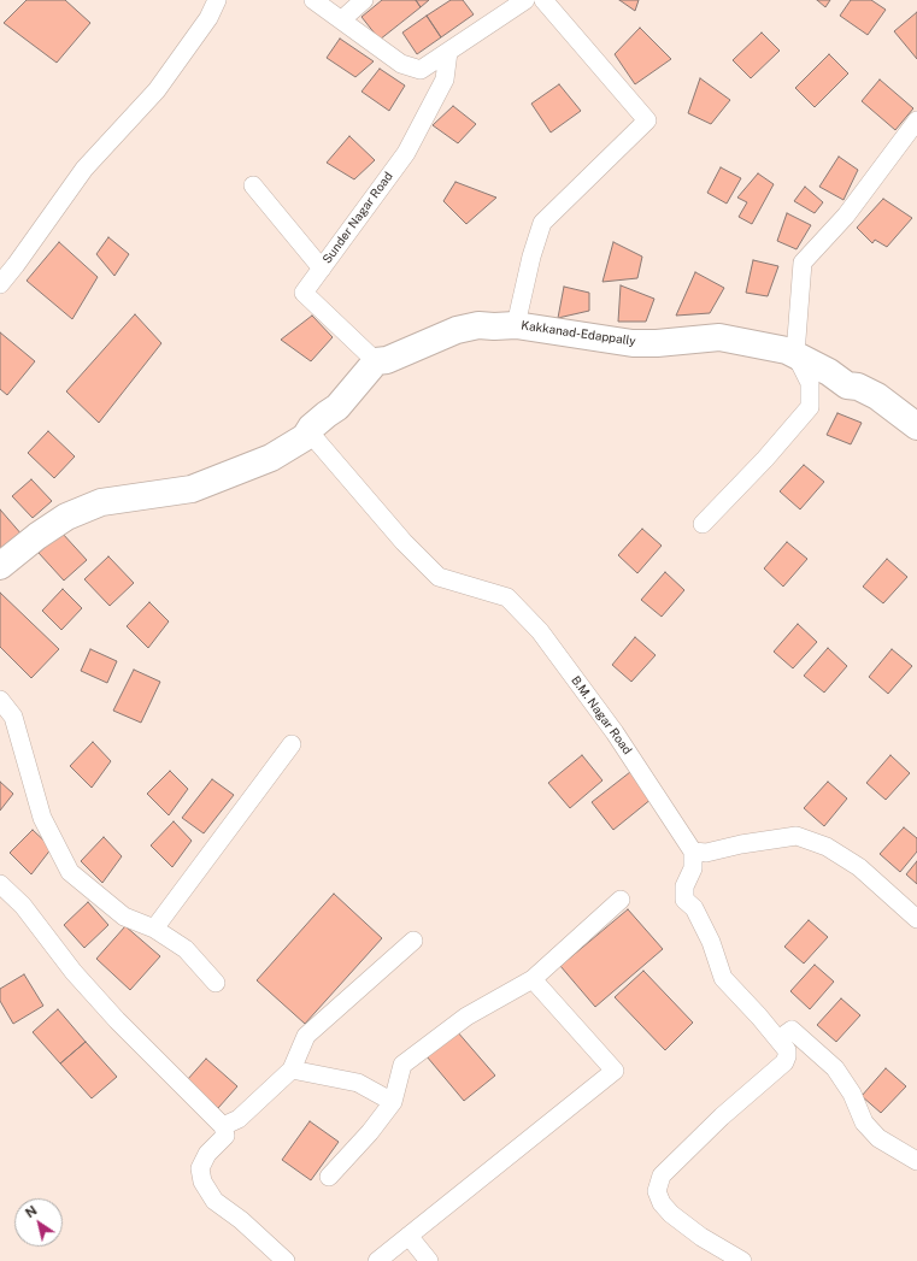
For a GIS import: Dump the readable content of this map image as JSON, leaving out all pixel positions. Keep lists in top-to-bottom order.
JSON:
{
  "streets": {
    "street": ["Sunder Nagar Road", "Kakkanad-Edappally", "B.M. Nagar Road"]
  },
  "crossings": [
    ["Sunder Nagar Road", "Kakkanad-Edappally"]
  ],
  "north": "top left"
}
